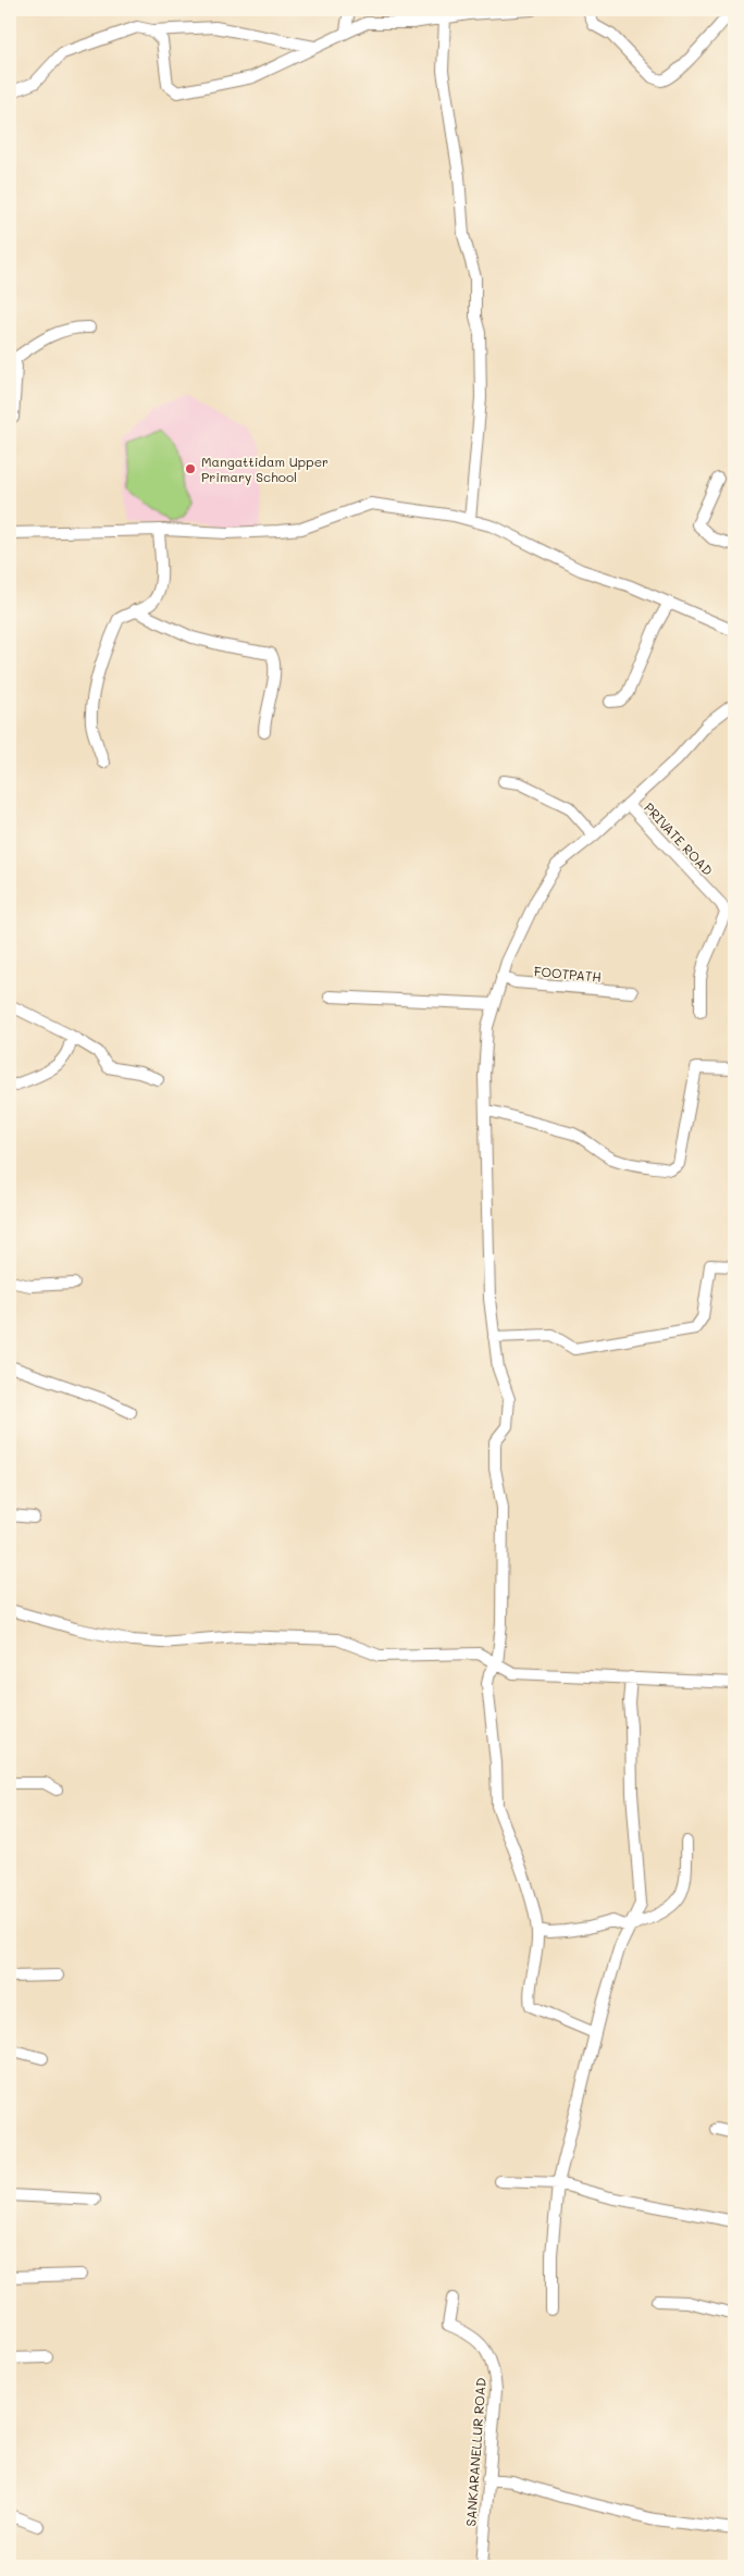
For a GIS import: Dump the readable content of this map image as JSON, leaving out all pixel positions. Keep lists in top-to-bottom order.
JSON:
{
  "streets": {
    "street": ["PRIVATE ROAD", "FOOTPATH", "SANKARANELLUR ROAD"]
  },
  "places": ["Mangattidam Upper Primary School"]
}
